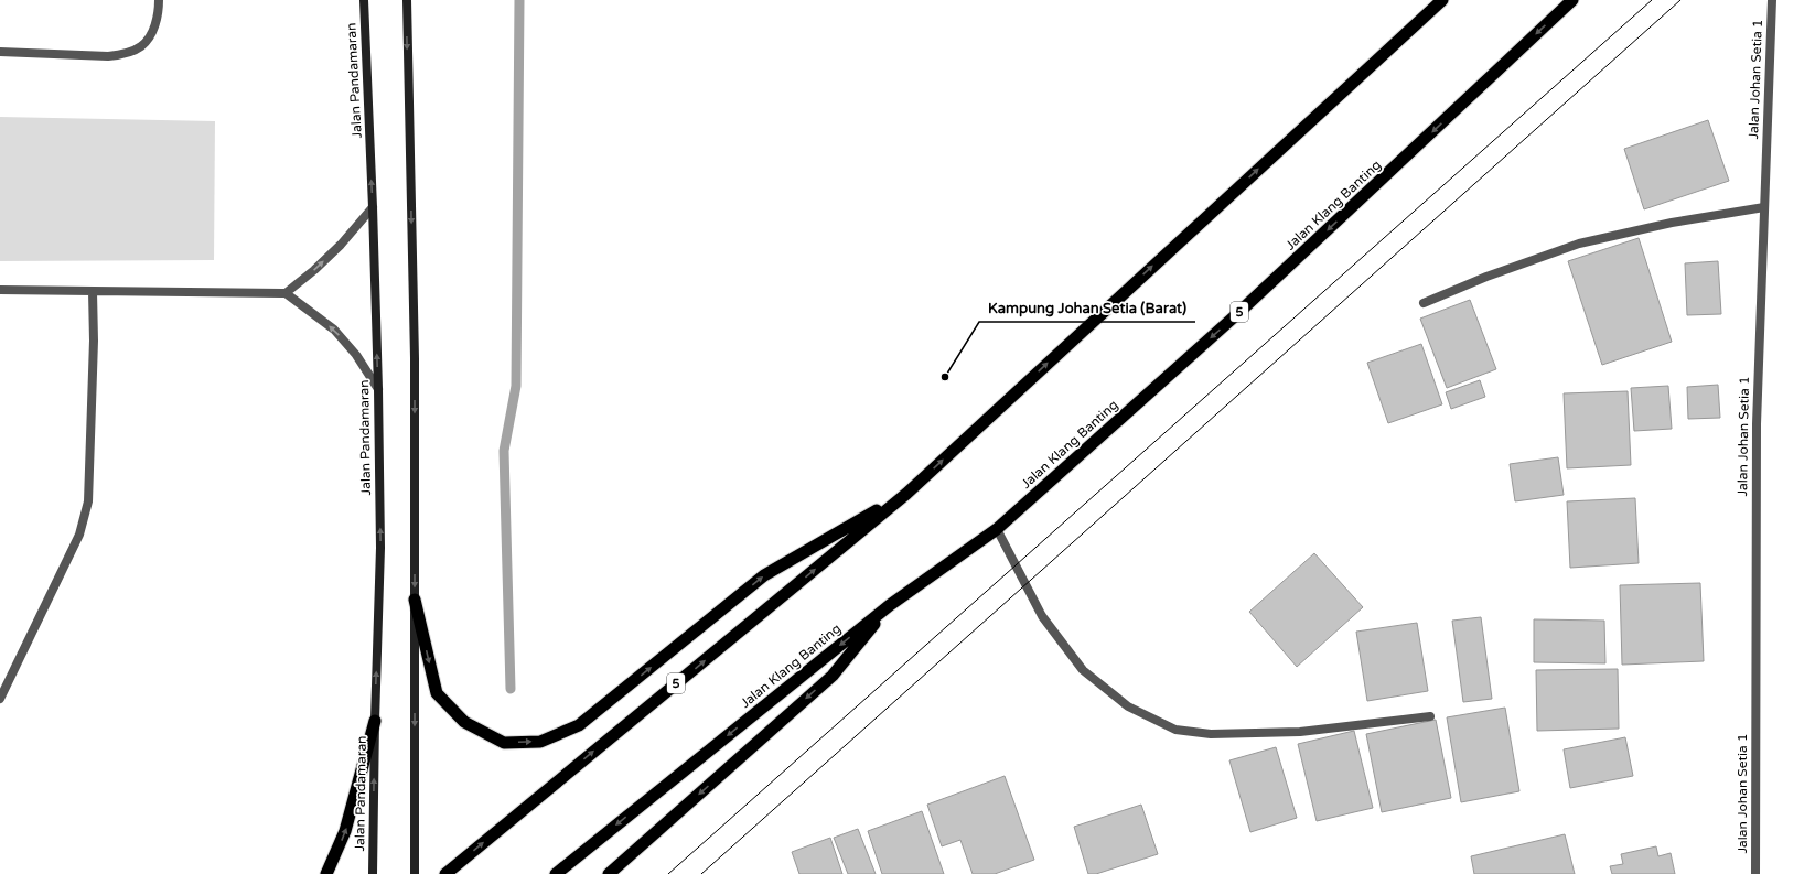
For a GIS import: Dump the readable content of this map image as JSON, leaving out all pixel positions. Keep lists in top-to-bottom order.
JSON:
{
  "streets": {
    "highway": ["Jalan Klang Banting", "5"],
    "main road": ["Jalan Pandamaran"],
    "street": ["Jalan Johan Setia 1"]
  },
  "places": ["Kampung Johan Setia (Barat)"]
}
